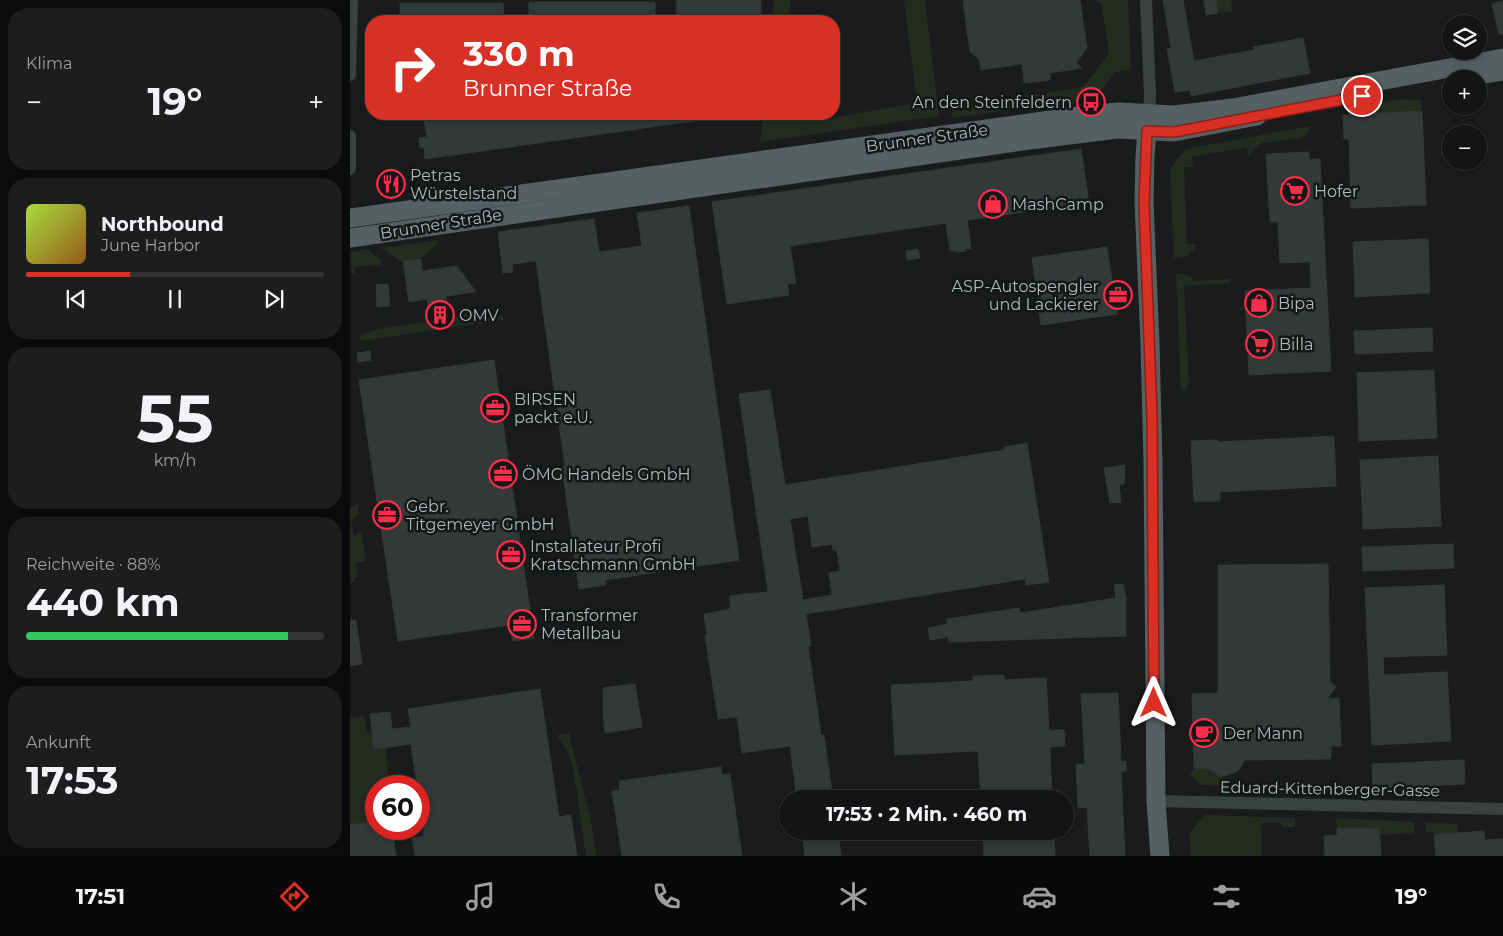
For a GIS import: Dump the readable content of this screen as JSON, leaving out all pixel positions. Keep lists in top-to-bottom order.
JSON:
{
  "streets": {
    "main road": ["Brunner Straße"],
    "street": ["Eduard-Kittenberger-Gasse"]
  },
  "places": {
    "bus stop": ["An den Steinfeldern"],
    "restaurant": ["Petras Würstelstand"],
    "supermarket": ["Hofer", "Billa"],
    "shop": ["MashCamp", "Bipa"],
    "office": [
      "ASP-Autospengler und Lackierer",
      "BIRSEN packt e.U.",
      "ÖMG Handels GmbH",
      "Gebr. Titgemeyer GmbH",
      "Installateur Profi Kratschmann GmbH",
      "Transformer Metallbau"
    ],
    "building": ["OMV"],
    "cafe": ["Der Mann"]
  },
  "page": {
    "tile": [
      "Klima",
      ["55", "km/h"],
      ["Reichweite · 88%", "440 km"],
      ["Ankunft", "17:53"]
    ],
    "map_buttons": ["+", "−"],
    "turn": ["330 m", "Brunner Straße"],
    "heat": ["−", "19°", "+"],
    "song": ["Northbound", "June Harbor"],
    "limit": "60",
    "trip": "17:53 · 2 Min. · 460 m",
    "tabs": ["17:51", "19°"]
  }
}
